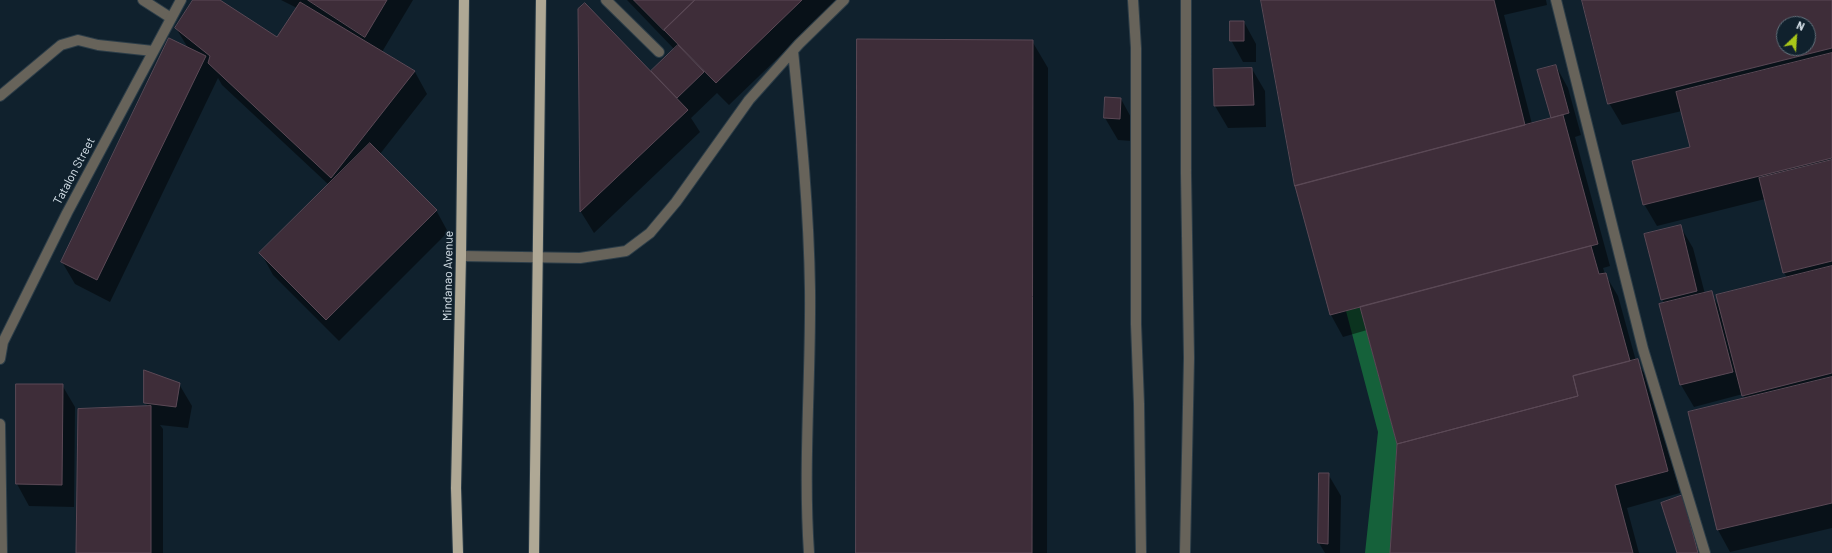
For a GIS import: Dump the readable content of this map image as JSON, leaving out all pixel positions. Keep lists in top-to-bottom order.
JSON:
{
  "streets": {
    "main road": ["Mindanao Avenue"],
    "street": ["Tatalon Street"]
  },
  "north": "top right"
}
